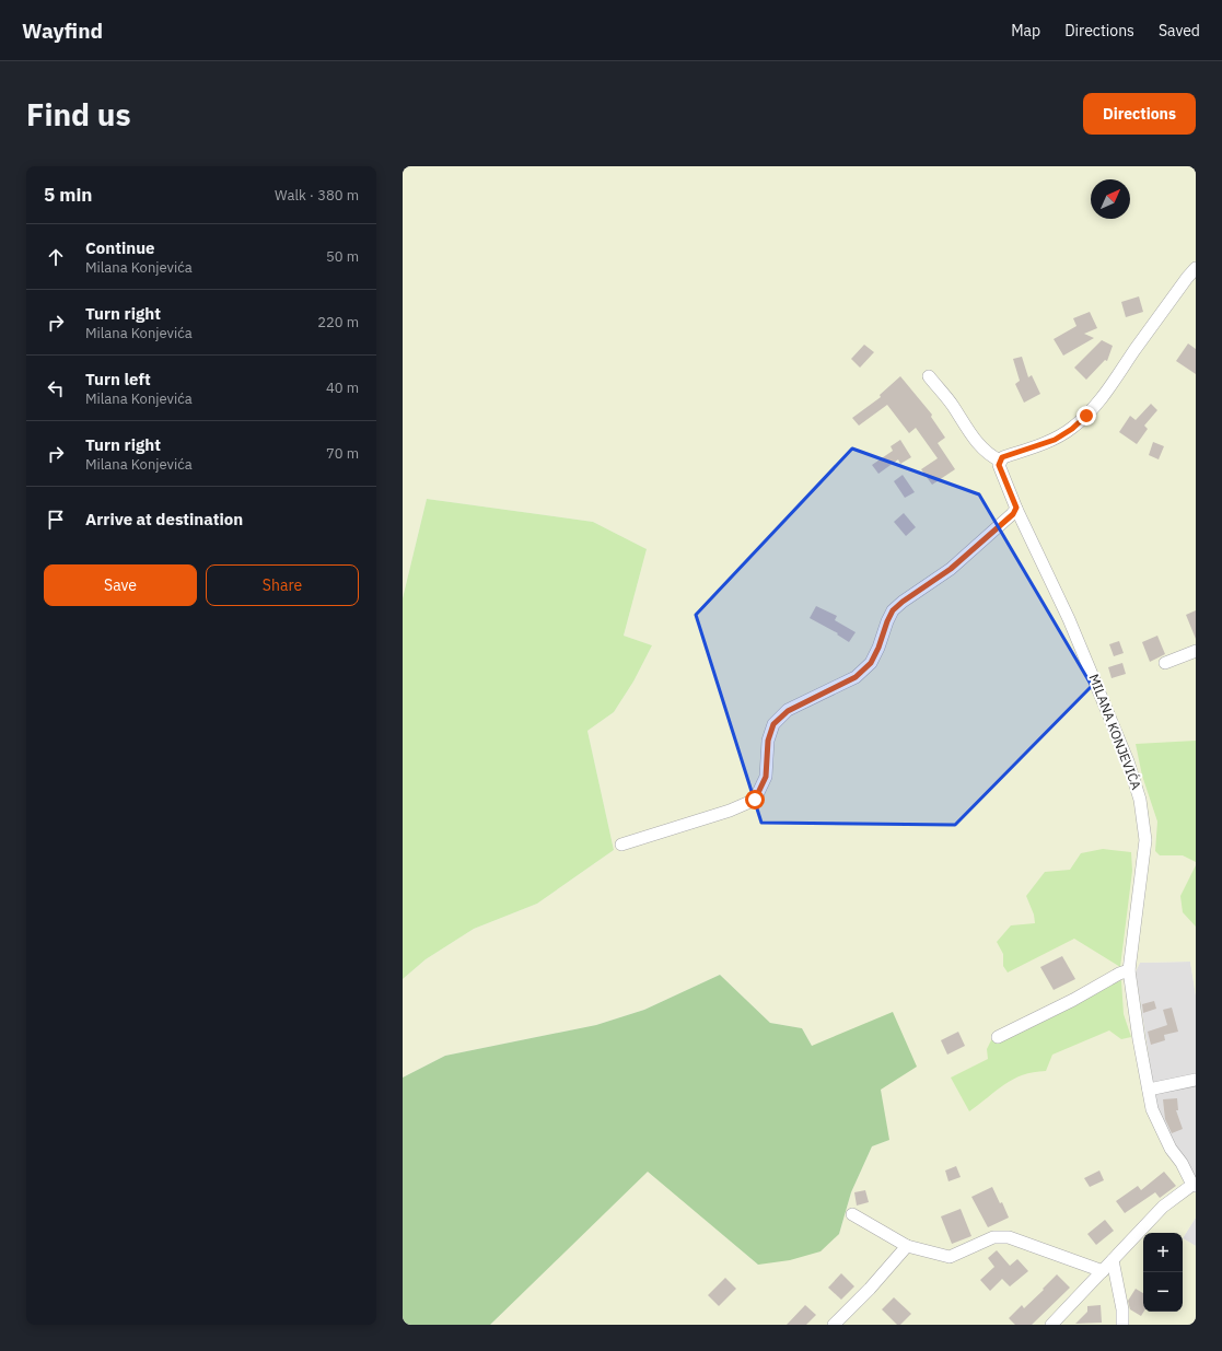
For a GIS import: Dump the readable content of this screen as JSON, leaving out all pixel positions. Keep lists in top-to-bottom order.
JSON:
{
  "streets": {
    "street": ["MILANA KONJEVIĆA"]
  },
  "north": "top right",
  "page": {
    "header": "Wayfind",
    "nav": ["Map", "Directions", "Saved"],
    "buttons": [
      "Directions",
      ["Save", "Share"]
    ],
    "title": "Find us",
    "heading": ["5 min", "Walk · 380 m"],
    "list": [
      ["Continue", "Milana Konjevića", "50 m"],
      ["Turn right", "Milana Konjevića", "220 m"],
      ["Turn left", "Milana Konjevića", "40 m"],
      ["Turn right", "Milana Konjevića", "70 m"],
      "Arrive at destination"
    ],
    "map_buttons": ["+", "−"]
  }
}
